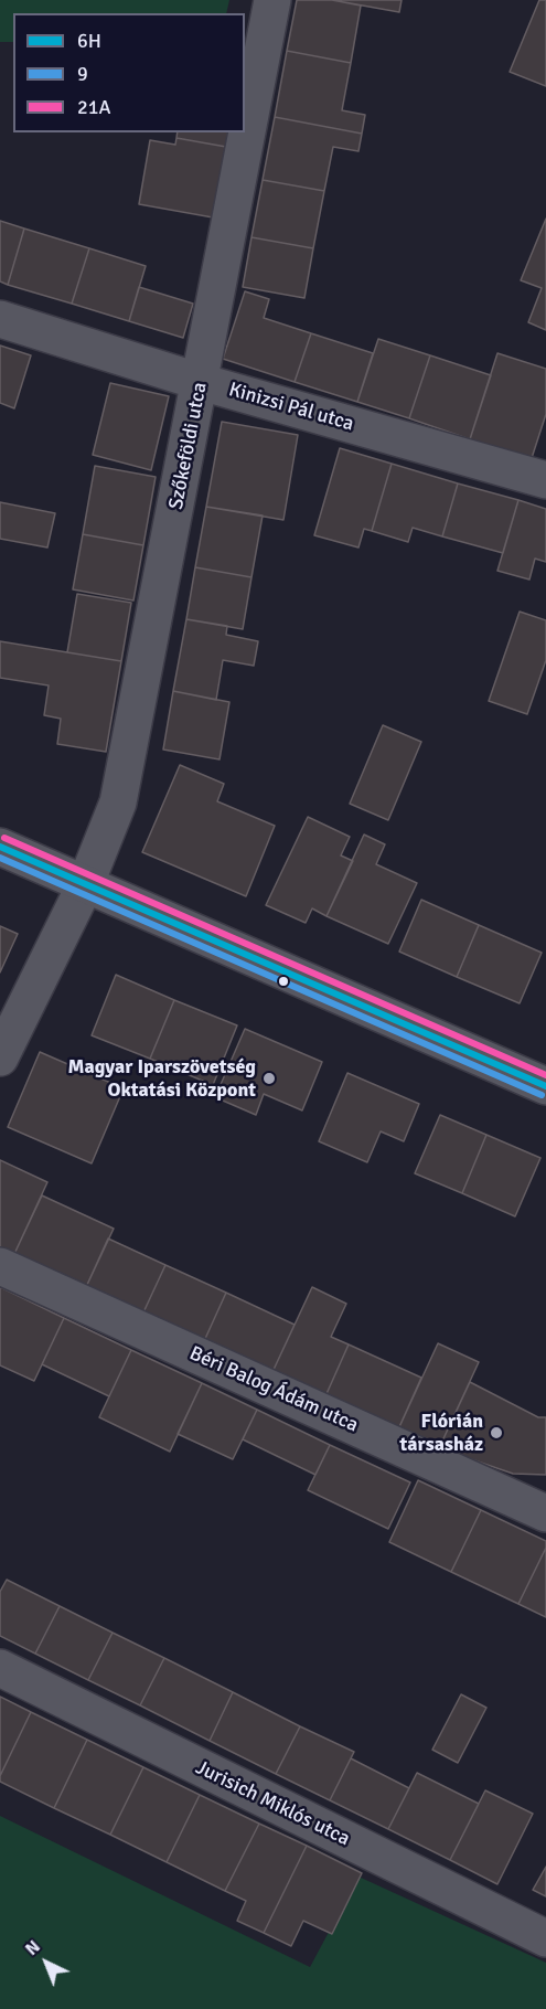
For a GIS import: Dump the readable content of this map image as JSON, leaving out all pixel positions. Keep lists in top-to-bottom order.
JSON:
{
  "streets": {
    "street": [
      "Kinizsi Pál utca",
      "Szőkeföldi utca",
      "Béri Balog Ádám utca",
      "Jurisich Miklós utca"
    ]
  },
  "crossings": [
    ["Kinizsi Pál utca", "Szőkeföldi utca"]
  ],
  "places": ["Magyar Iparszövetség Oktatási Központ", "Flórián társasház"],
  "lines": ["transit line 21A", "transit line 6H", "transit line 9"],
  "legend": ["6H", "9", "21A"],
  "north": "top left"
}
